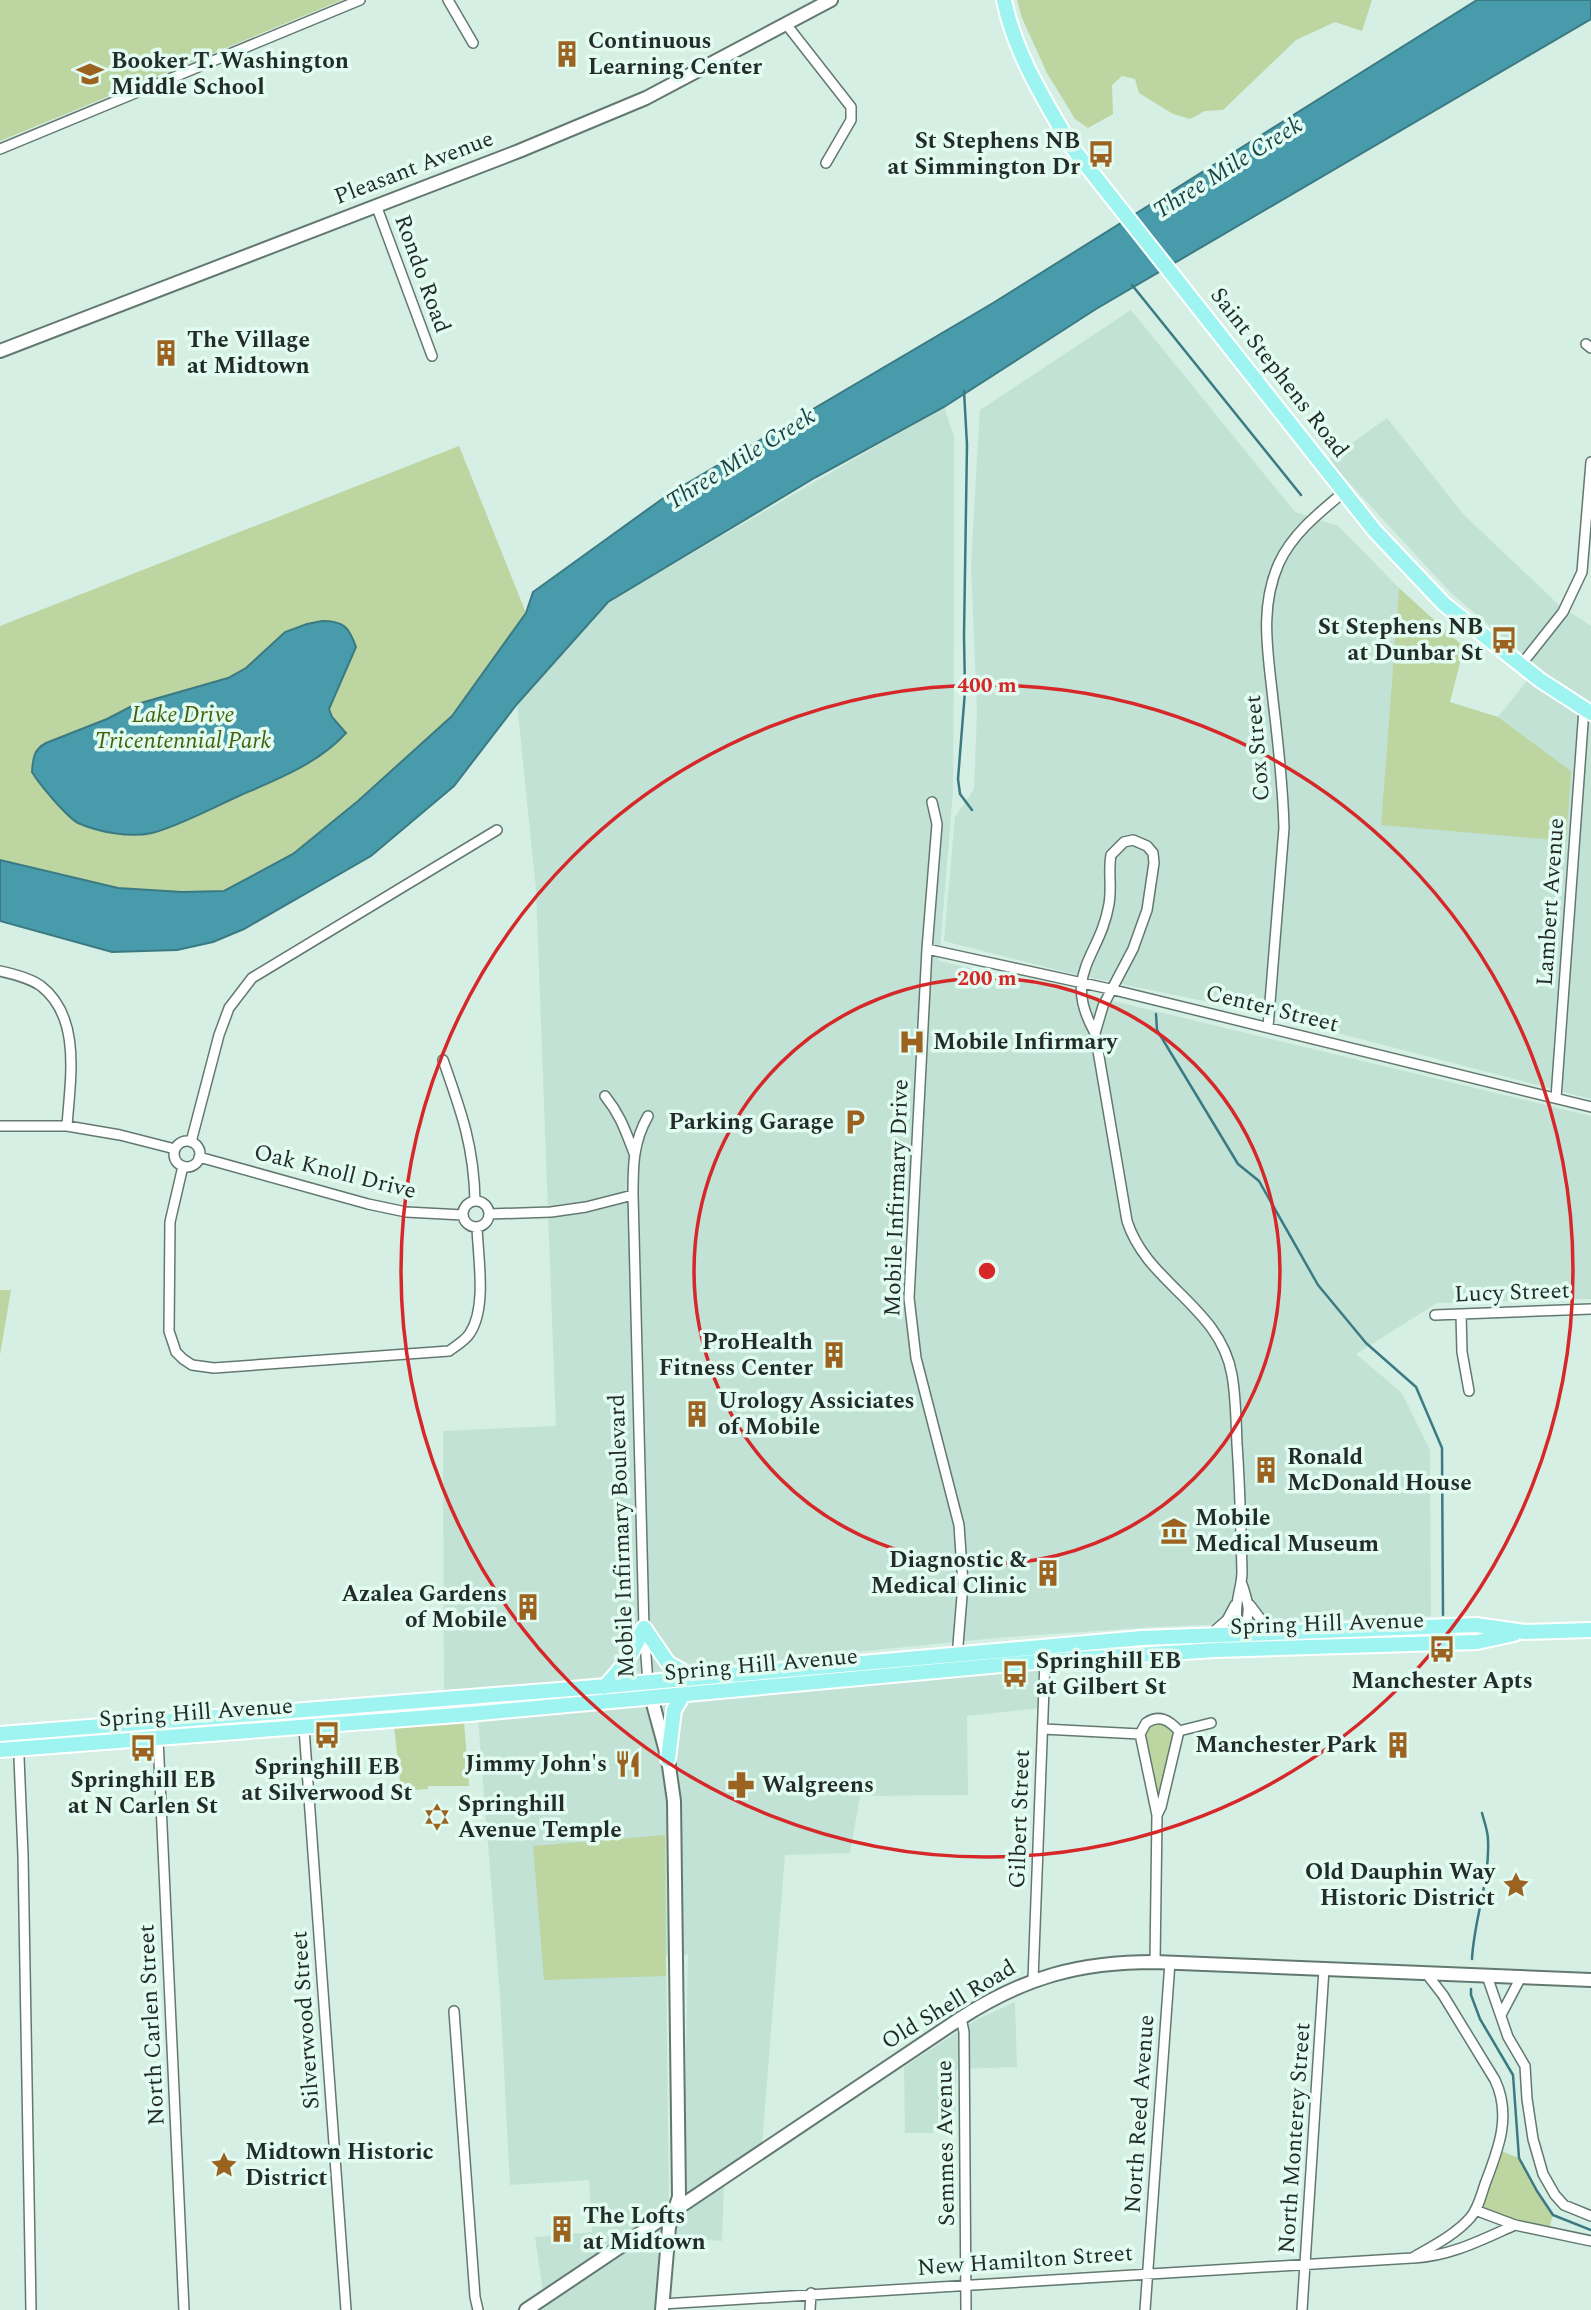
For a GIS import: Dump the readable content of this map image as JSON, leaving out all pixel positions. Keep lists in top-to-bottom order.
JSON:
{
  "streets": {
    "main road": ["Saint Stephens Road", "Spring Hill Avenue"],
    "street": [
      "Pleasant Avenue",
      "Rondo Road",
      "Cox Street",
      "Lambert Avenue",
      "Center Street",
      "Oak Knoll Drive",
      "Mobile Infirmary Drive",
      "Lucy Street",
      "Mobile Infirmary Boulevard",
      "Gilbert Street",
      "Old Shell Road",
      "Silverwood Street",
      "North Carlen Street",
      "North Reed Avenue",
      "North Monterey Street",
      "Semmes Avenue",
      "New Hamilton Street"
    ]
  },
  "crossings": [
    ["Pleasant Avenue", "Rondo Road"],
    ["Saint Stephens Road", "Cox Street"],
    ["Saint Stephens Road", "Lambert Avenue"],
    ["Cox Street", "Center Street"],
    ["Lambert Avenue", "Center Street"],
    ["Center Street", "Mobile Infirmary Drive"],
    ["Mobile Infirmary Drive", "Spring Hill Avenue"],
    ["Mobile Infirmary Boulevard", "Spring Hill Avenue"],
    ["Mobile Infirmary Boulevard", "Old Shell Road"],
    ["Mobile Infirmary Boulevard", "New Hamilton Street"],
    ["Spring Hill Avenue", "Gilbert Street"],
    ["Spring Hill Avenue", "Silverwood Street"],
    ["Spring Hill Avenue", "North Carlen Street"],
    ["Gilbert Street", "Old Shell Road"],
    ["Old Shell Road", "North Reed Avenue"],
    ["Old Shell Road", "North Monterey Street"],
    ["Old Shell Road", "Semmes Avenue"],
    ["North Reed Avenue", "New Hamilton Street"],
    ["North Monterey Street", "New Hamilton Street"],
    ["Semmes Avenue", "New Hamilton Street"]
  ],
  "water": ["Three Mile Creek"],
  "parks": ["Lake Drive Tricentennial Park"],
  "places": {
    "building": [
      "Continuous Learning Center",
      "The Village at Midtown",
      "ProHealth Fitness Center",
      "Urology Assiciates of Mobile",
      "Ronald McDonald House",
      "Diagnostic & Medical Clinic",
      "Azalea Gardens of Mobile",
      "Manchester Park",
      "The Lofts at Midtown"
    ],
    "school or university": ["Booker T. Washington Middle School"],
    "bus stop": [
      "St Stephens NB at Simmington Dr",
      "St Stephens NB at Dunbar St",
      "Manchester Apts",
      "Springhill EB at Gilbert St",
      "Springhill EB at Silverwood St",
      "Springhill EB at N Carlen St"
    ],
    "hospital": ["Mobile Infirmary"],
    "parking": ["Parking Garage"],
    "museum": ["Mobile Medical Museum"],
    "restaurant": ["Jimmy John's"],
    "pharmacy": ["Walgreens"],
    "synagogue": ["Springhill Avenue Temple"],
    "place": ["Old Dauphin Way Historic District", "Midtown Historic District"]
  },
  "rings": ["400 m", "200 m"]
}
